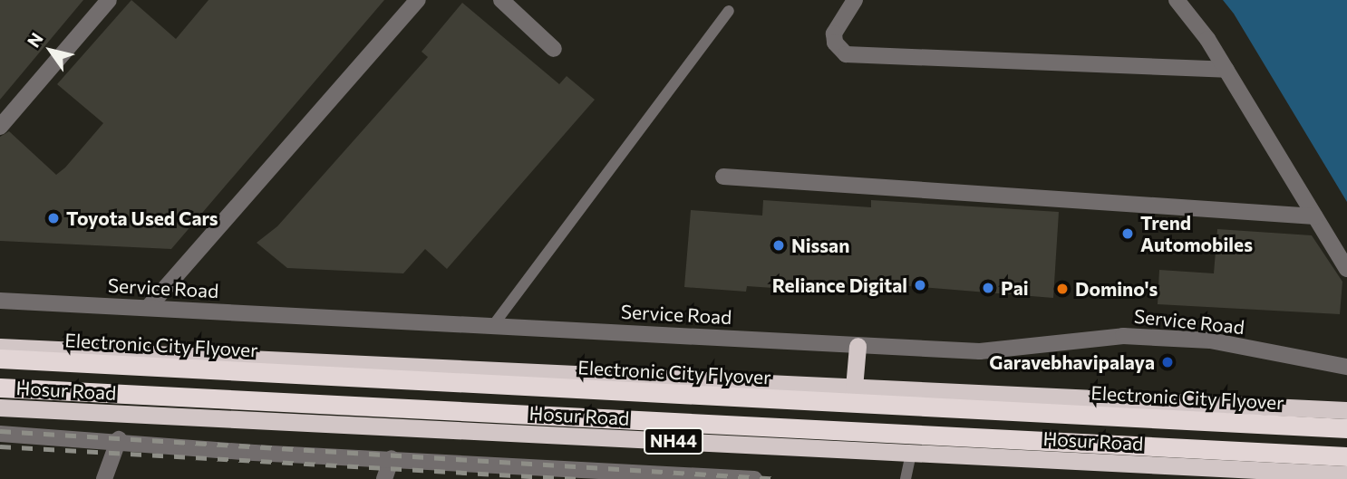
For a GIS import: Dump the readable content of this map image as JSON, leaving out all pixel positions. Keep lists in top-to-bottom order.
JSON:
{
  "streets": {
    "highway": ["Electronic City Flyover", "Hosur Road", "NH44"],
    "street": ["Service Road"]
  },
  "places": [
    "Toyota Used Cars",
    "Trend Automobiles",
    "Nissan",
    "Reliance Digital",
    "Pai",
    "Domino's",
    "Garavebhavipalaya"
  ],
  "north": "top left"
}
